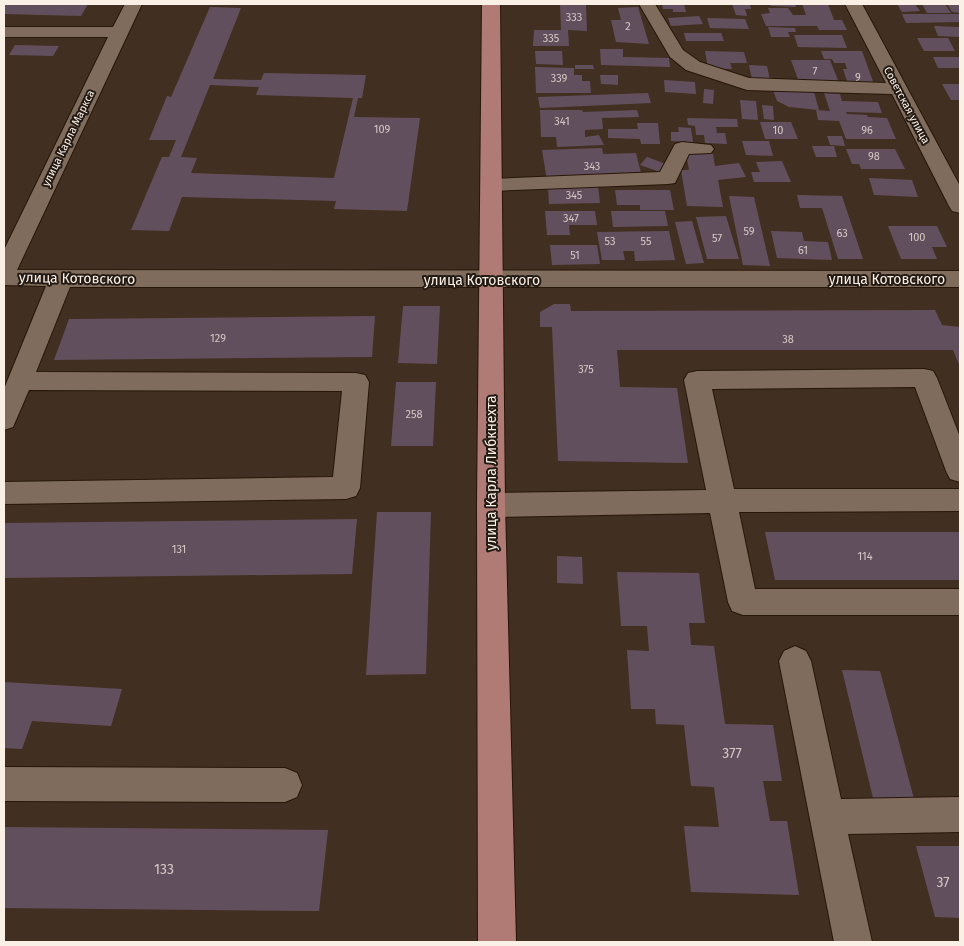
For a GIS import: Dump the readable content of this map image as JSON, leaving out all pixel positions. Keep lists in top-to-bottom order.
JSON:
{
  "streets": {
    "main road": ["улица Карла Либкнехта"],
    "street": ["Советская улица", "улица Карла Маркса", "улица Котовского"]
  },
  "crossings": [
    ["улица Котовского", "улица Карла Либкнехта"]
  ],
  "house_numbers": [
    "333",
    "2",
    "335",
    "7",
    "9",
    "339",
    "341",
    "109",
    "10",
    "96",
    "98",
    "343",
    "345",
    "347",
    "59",
    "63",
    "100",
    "57",
    "53",
    "55",
    "61",
    "51",
    "129",
    "38",
    "375",
    "258",
    "131",
    "114",
    "377",
    "133",
    "37"
  ]
}
